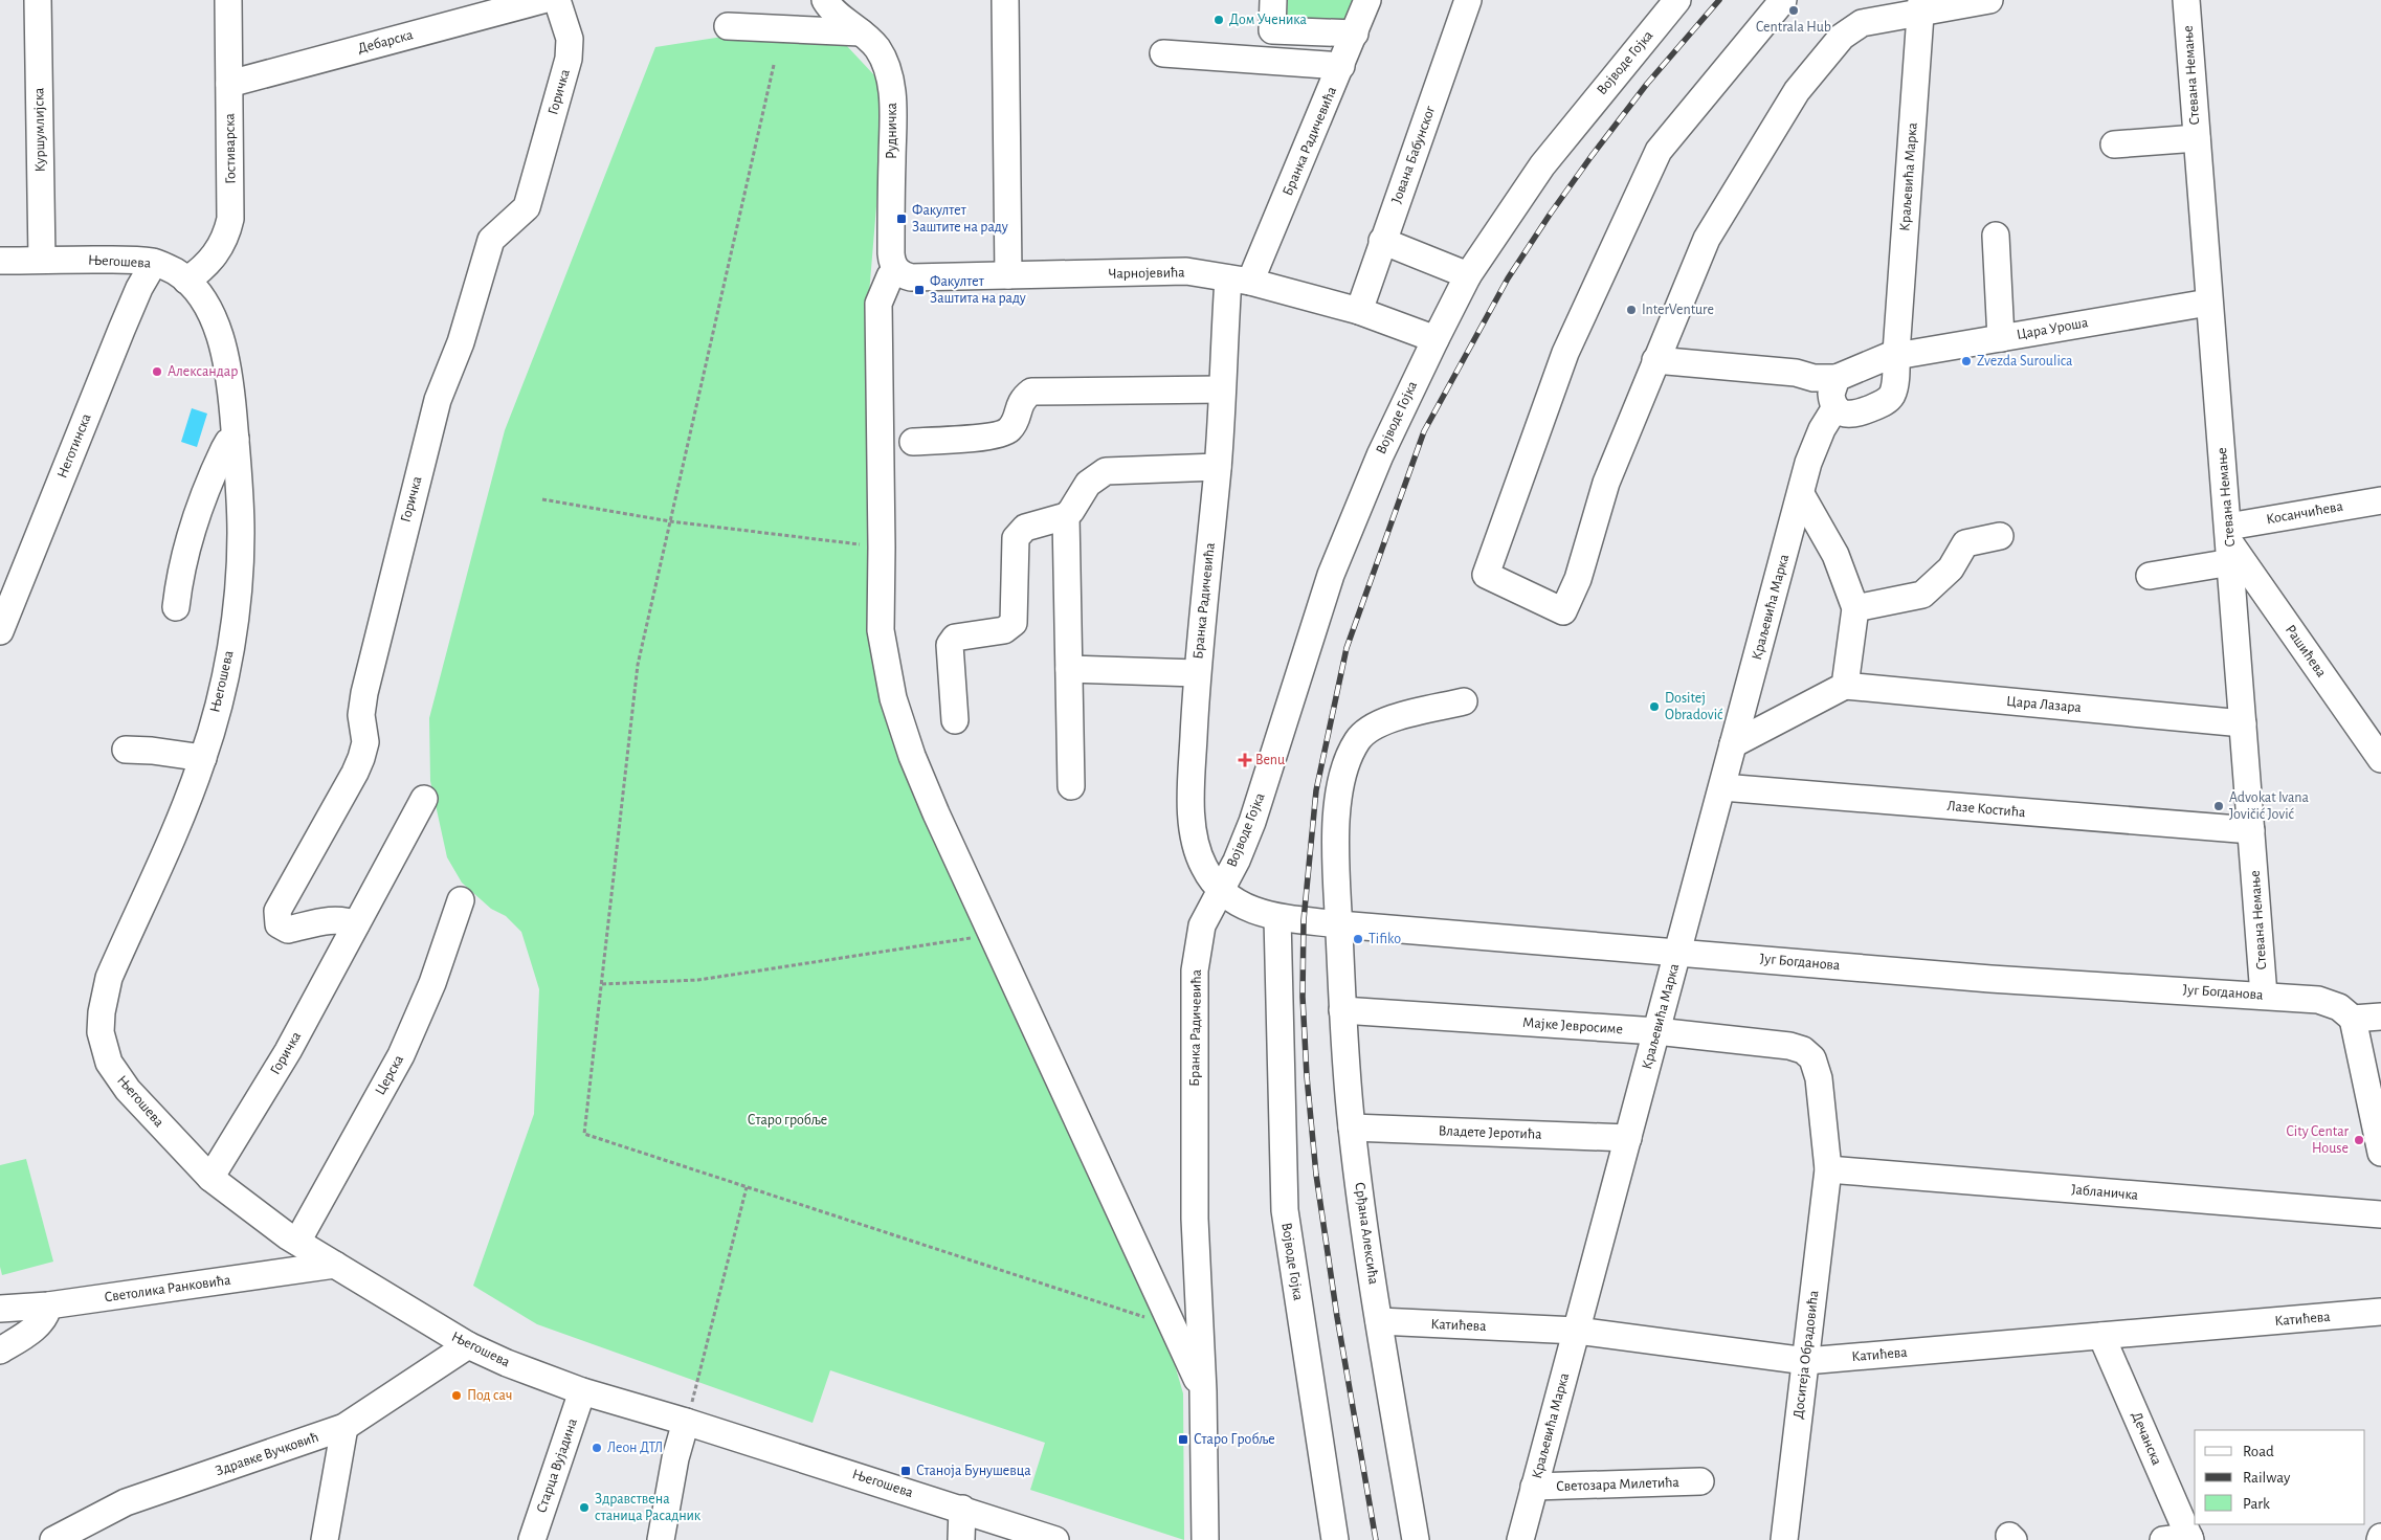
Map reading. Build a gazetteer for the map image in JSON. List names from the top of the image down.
{
  "streets": {
    "street": [
      "Дебарска",
      "Војводе Гојка",
      "Стевана Немање",
      "Горичка",
      "Куршумлијска",
      "Рудничка",
      "Бранка Радичевића",
      "Гостиварска",
      "Јована Бабунског",
      "Краљевића Марка",
      "Његошева",
      "Чарнојевића",
      "Цара Уроша",
      "Неготинска",
      "Косанчићева",
      "Рашићева",
      "Цара Лазара",
      "Лазе Костића",
      "Југ Богданова",
      "Мајке Јевросиме",
      "Церска",
      "Владете Јеротића",
      "Јабланичка",
      "Срђана Алексића",
      "Светолика Ранковића",
      "Катићева",
      "Доситеја Обрадовића",
      "Дечанска",
      "Здравке Вучковић",
      "Старца Вујадина",
      "Светозара Милетића"
    ]
  },
  "crossings": [
    ["Дебарска", "Гостиварска"],
    ["Војводе Гојка", "Бранка Радичевића"],
    ["Војводе Гојка", "Чарнојевића"],
    ["Војводе Гојка", "Југ Богданова"],
    ["Стевана Немање", "Цара Уроша"],
    ["Стевана Немање", "Косанчићева"],
    ["Стевана Немање", "Рашићева"],
    ["Стевана Немање", "Цара Лазара"],
    ["Стевана Немање", "Лазе Костића"],
    ["Стевана Немање", "Југ Богданова"],
    ["Горичка", "Његошева"],
    ["Куршумлијска", "Његошева"],
    ["Рудничка", "Чарнојевића"],
    ["Бранка Радичевића", "Чарнојевића"],
    ["Бранка Радичевића", "Југ Богданова"],
    ["Гостиварска", "Његошева"],
    ["Јована Бабунског", "Чарнојевића"],
    ["Краљевића Марка", "Цара Уроша"],
    ["Краљевића Марка", "Лазе Костића"],
    ["Краљевића Марка", "Југ Богданова"],
    ["Краљевића Марка", "Мајке Јевросиме"],
    ["Краљевића Марка", "Владете Јеротића"],
    ["Краљевића Марка", "Катићева"],
    ["Краљевића Марка", "Светозара Милетића"],
    ["Његошева", "Неготинска"],
    ["Његошева", "Церска"],
    ["Његошева", "Светолика Ранковића"],
    ["Његошева", "Здравке Вучковић"],
    ["Његошева", "Старца Вујадина"],
    ["Косанчићева", "Рашићева"],
    ["Југ Богданова", "Срђана Алексића"],
    ["Мајке Јевросиме", "Јабланичка"],
    ["Мајке Јевросиме", "Срђана Алексића"],
    ["Мајке Јевросиме", "Доситеја Обрадовића"],
    ["Владете Јеротића", "Срђана Алексића"],
    ["Јабланичка", "Доситеја Обрадовића"],
    ["Срђана Алексића", "Катићева"],
    ["Катићева", "Доситеја Обрадовића"],
    ["Катићева", "Дечанска"]
  ],
  "parks": ["Старо гробље"],
  "places": {
    "other": [
      "Centrala Hub",
      "Дом Ученика",
      "InterVenture",
      "Zvezda Suroulica",
      "Александар",
      "Dositej Obradović",
      "Advokat Ivana Jovičić Jović",
      "Tifiko",
      "City Centar House",
      "Под сач",
      "Леон ДТЛ",
      "Здравствена станица Расадник"
    ],
    "transit": [
      "Факултет Заштите на раду",
      "Факултет Заштита на раду",
      "Старо Гробље",
      "Станоја Бунушевца"
    ],
    "health": ["Benu"]
  },
  "legend": ["Road", "Railway", "Park"]
}
